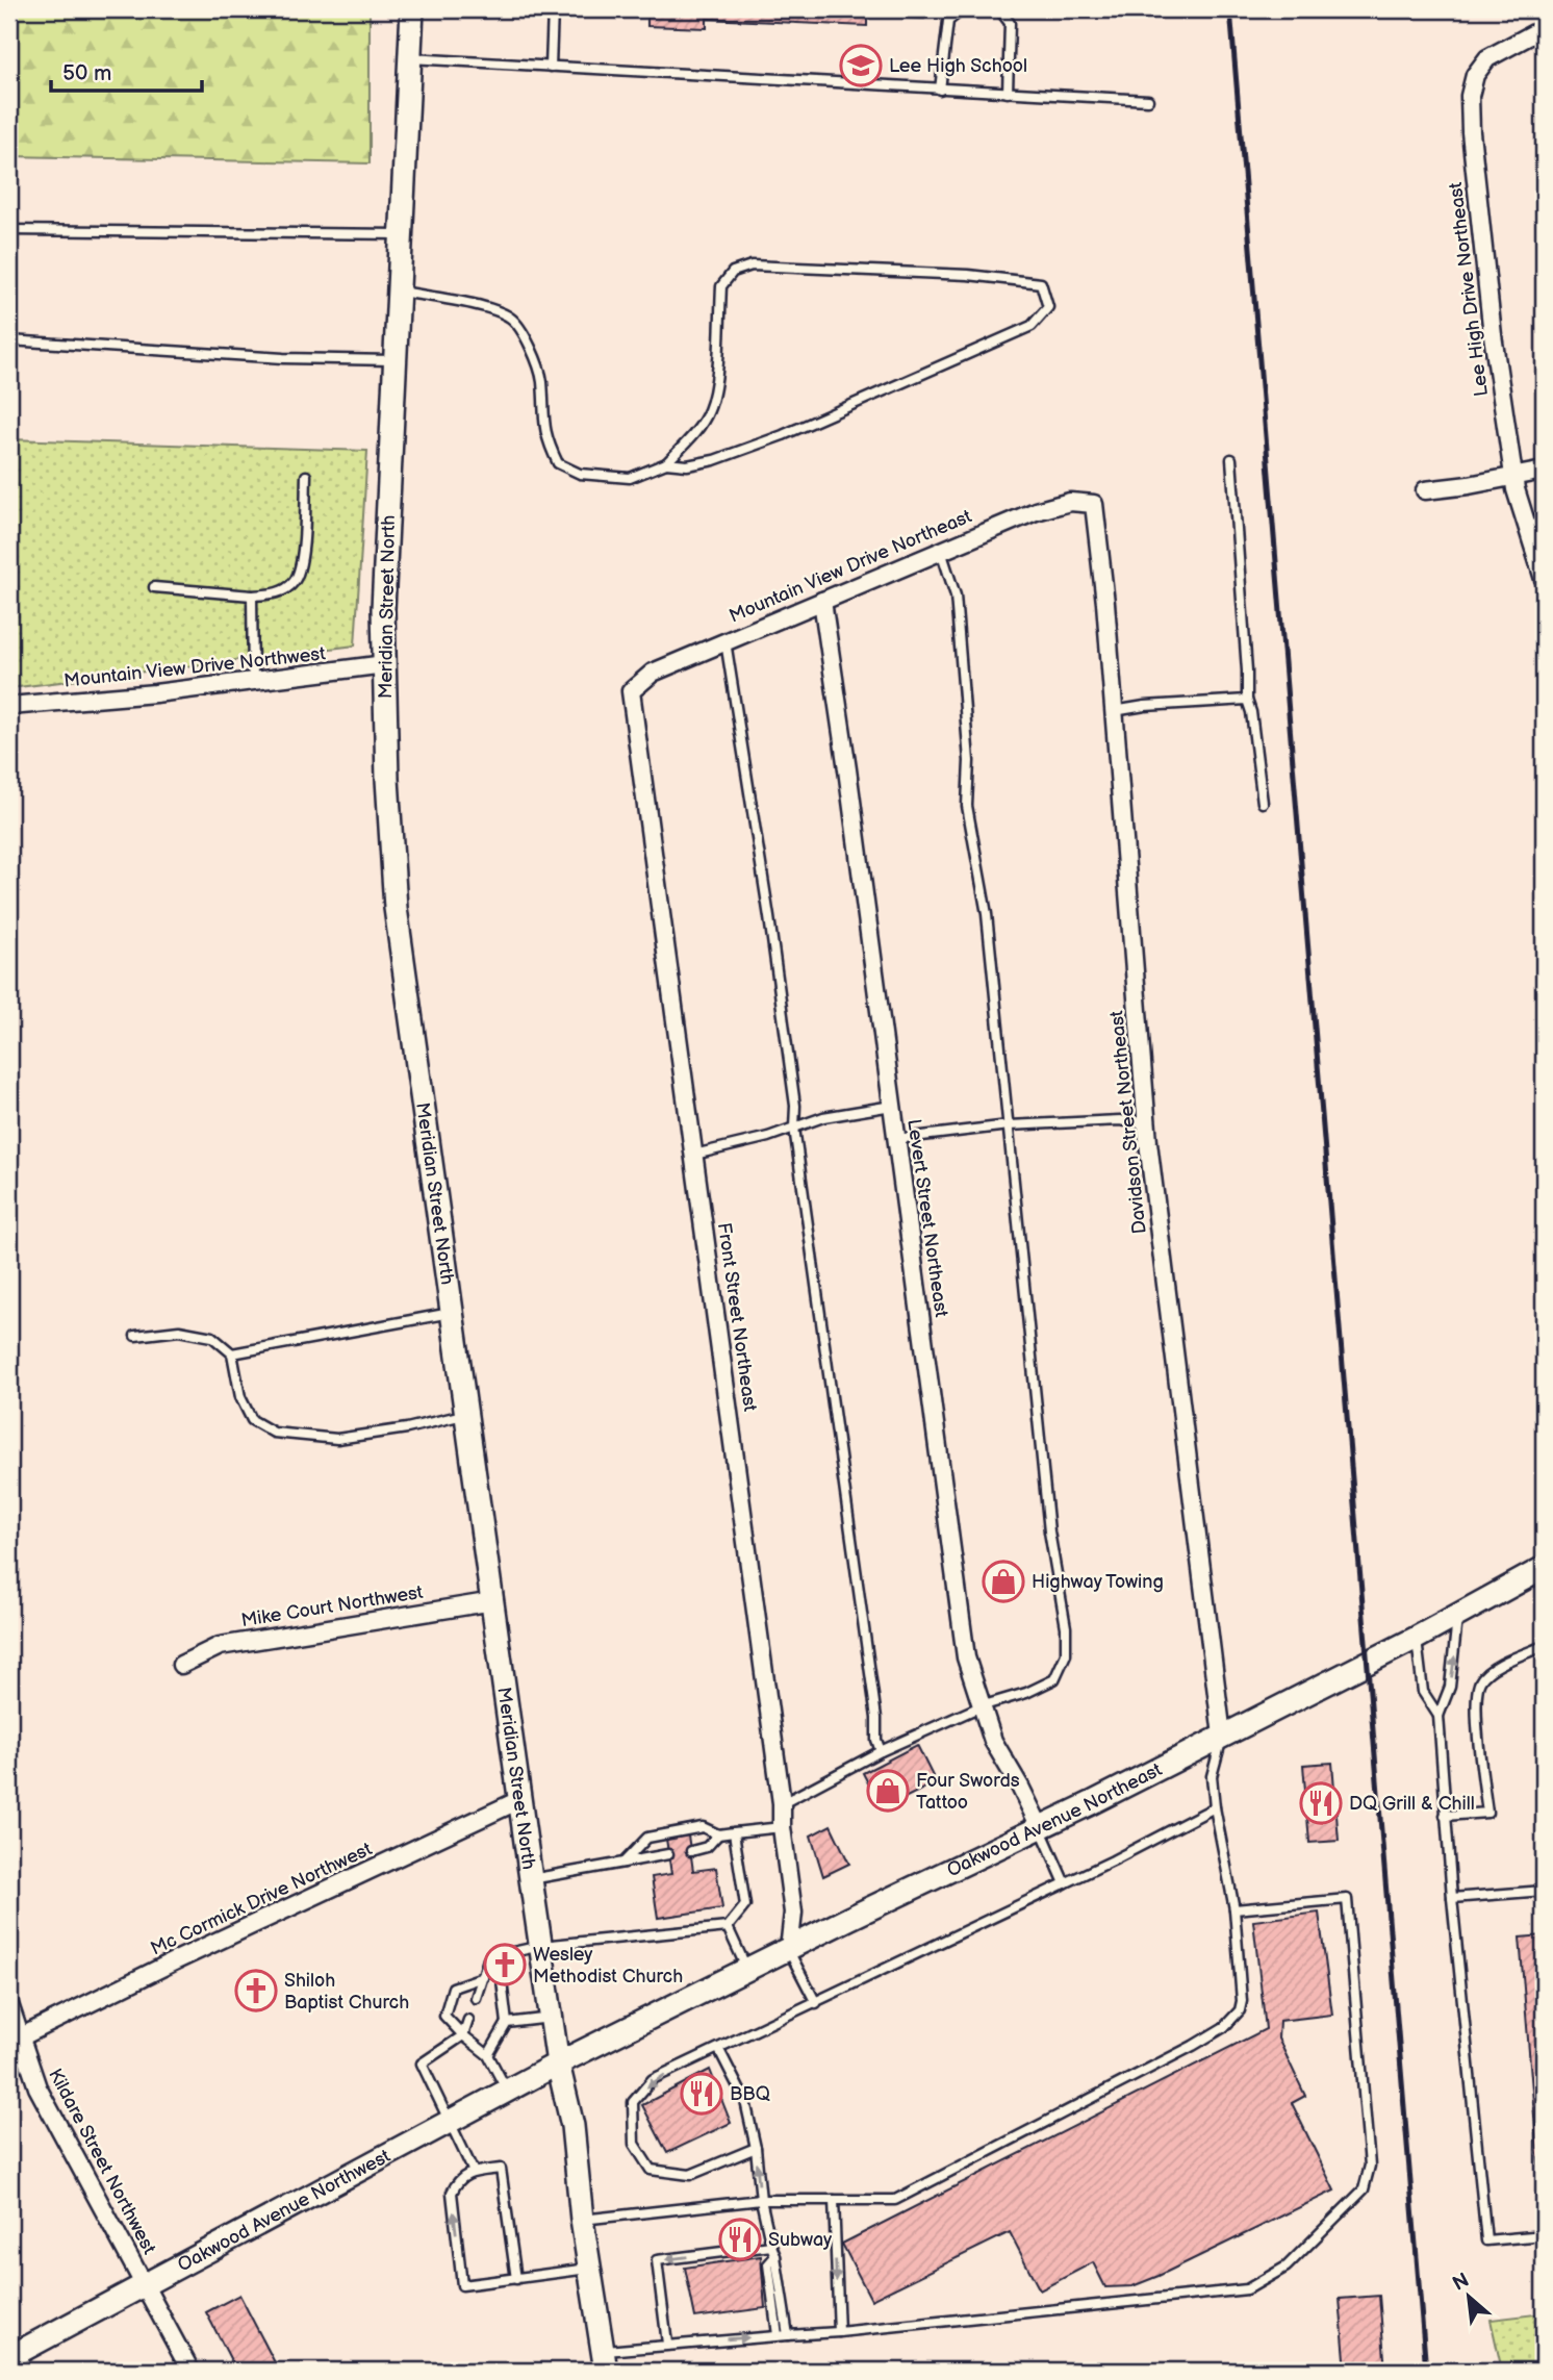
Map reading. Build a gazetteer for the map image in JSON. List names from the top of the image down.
{
  "streets": {
    "street": [
      "Lee High Drive Northeast",
      "Mountain View Drive Northeast",
      "Meridian Street North",
      "Mountain View Drive Northwest",
      "Davidson Street Northeast",
      "Levert Street Northeast",
      "Front Street Northeast",
      "Mike Court Northwest",
      "Oakwood Avenue Northeast",
      "Mc Cormick Drive Northwest",
      "Kildare Street Northwest",
      "Oakwood Avenue Northwest"
    ]
  },
  "crossings": [
    ["Mountain View Drive Northeast", "Davidson Street Northeast"],
    ["Mountain View Drive Northeast", "Levert Street Northeast"],
    ["Mountain View Drive Northeast", "Front Street Northeast"],
    ["Meridian Street North", "Mountain View Drive Northwest"],
    ["Meridian Street North", "Mike Court Northwest"],
    ["Meridian Street North", "Oakwood Avenue Northeast"],
    ["Meridian Street North", "Mc Cormick Drive Northwest"],
    ["Meridian Street North", "Oakwood Avenue Northwest"],
    ["Davidson Street Northeast", "Oakwood Avenue Northeast"],
    ["Levert Street Northeast", "Oakwood Avenue Northeast"],
    ["Front Street Northeast", "Oakwood Avenue Northeast"],
    ["Oakwood Avenue Northeast", "Oakwood Avenue Northwest"],
    ["Mc Cormick Drive Northwest", "Kildare Street Northwest"],
    ["Kildare Street Northwest", "Oakwood Avenue Northwest"]
  ],
  "places": {
    "school or university": ["Lee High School"],
    "shop": ["Highway Towing", "Four Swords Tattoo"],
    "restaurant": ["DQ Grill & Chill", "BBQ", "Subway"],
    "church": ["Wesley Methodist Church", "Shiloh Baptist Church"]
  },
  "scale_bar": "50 m",
  "north": "top left"
}
